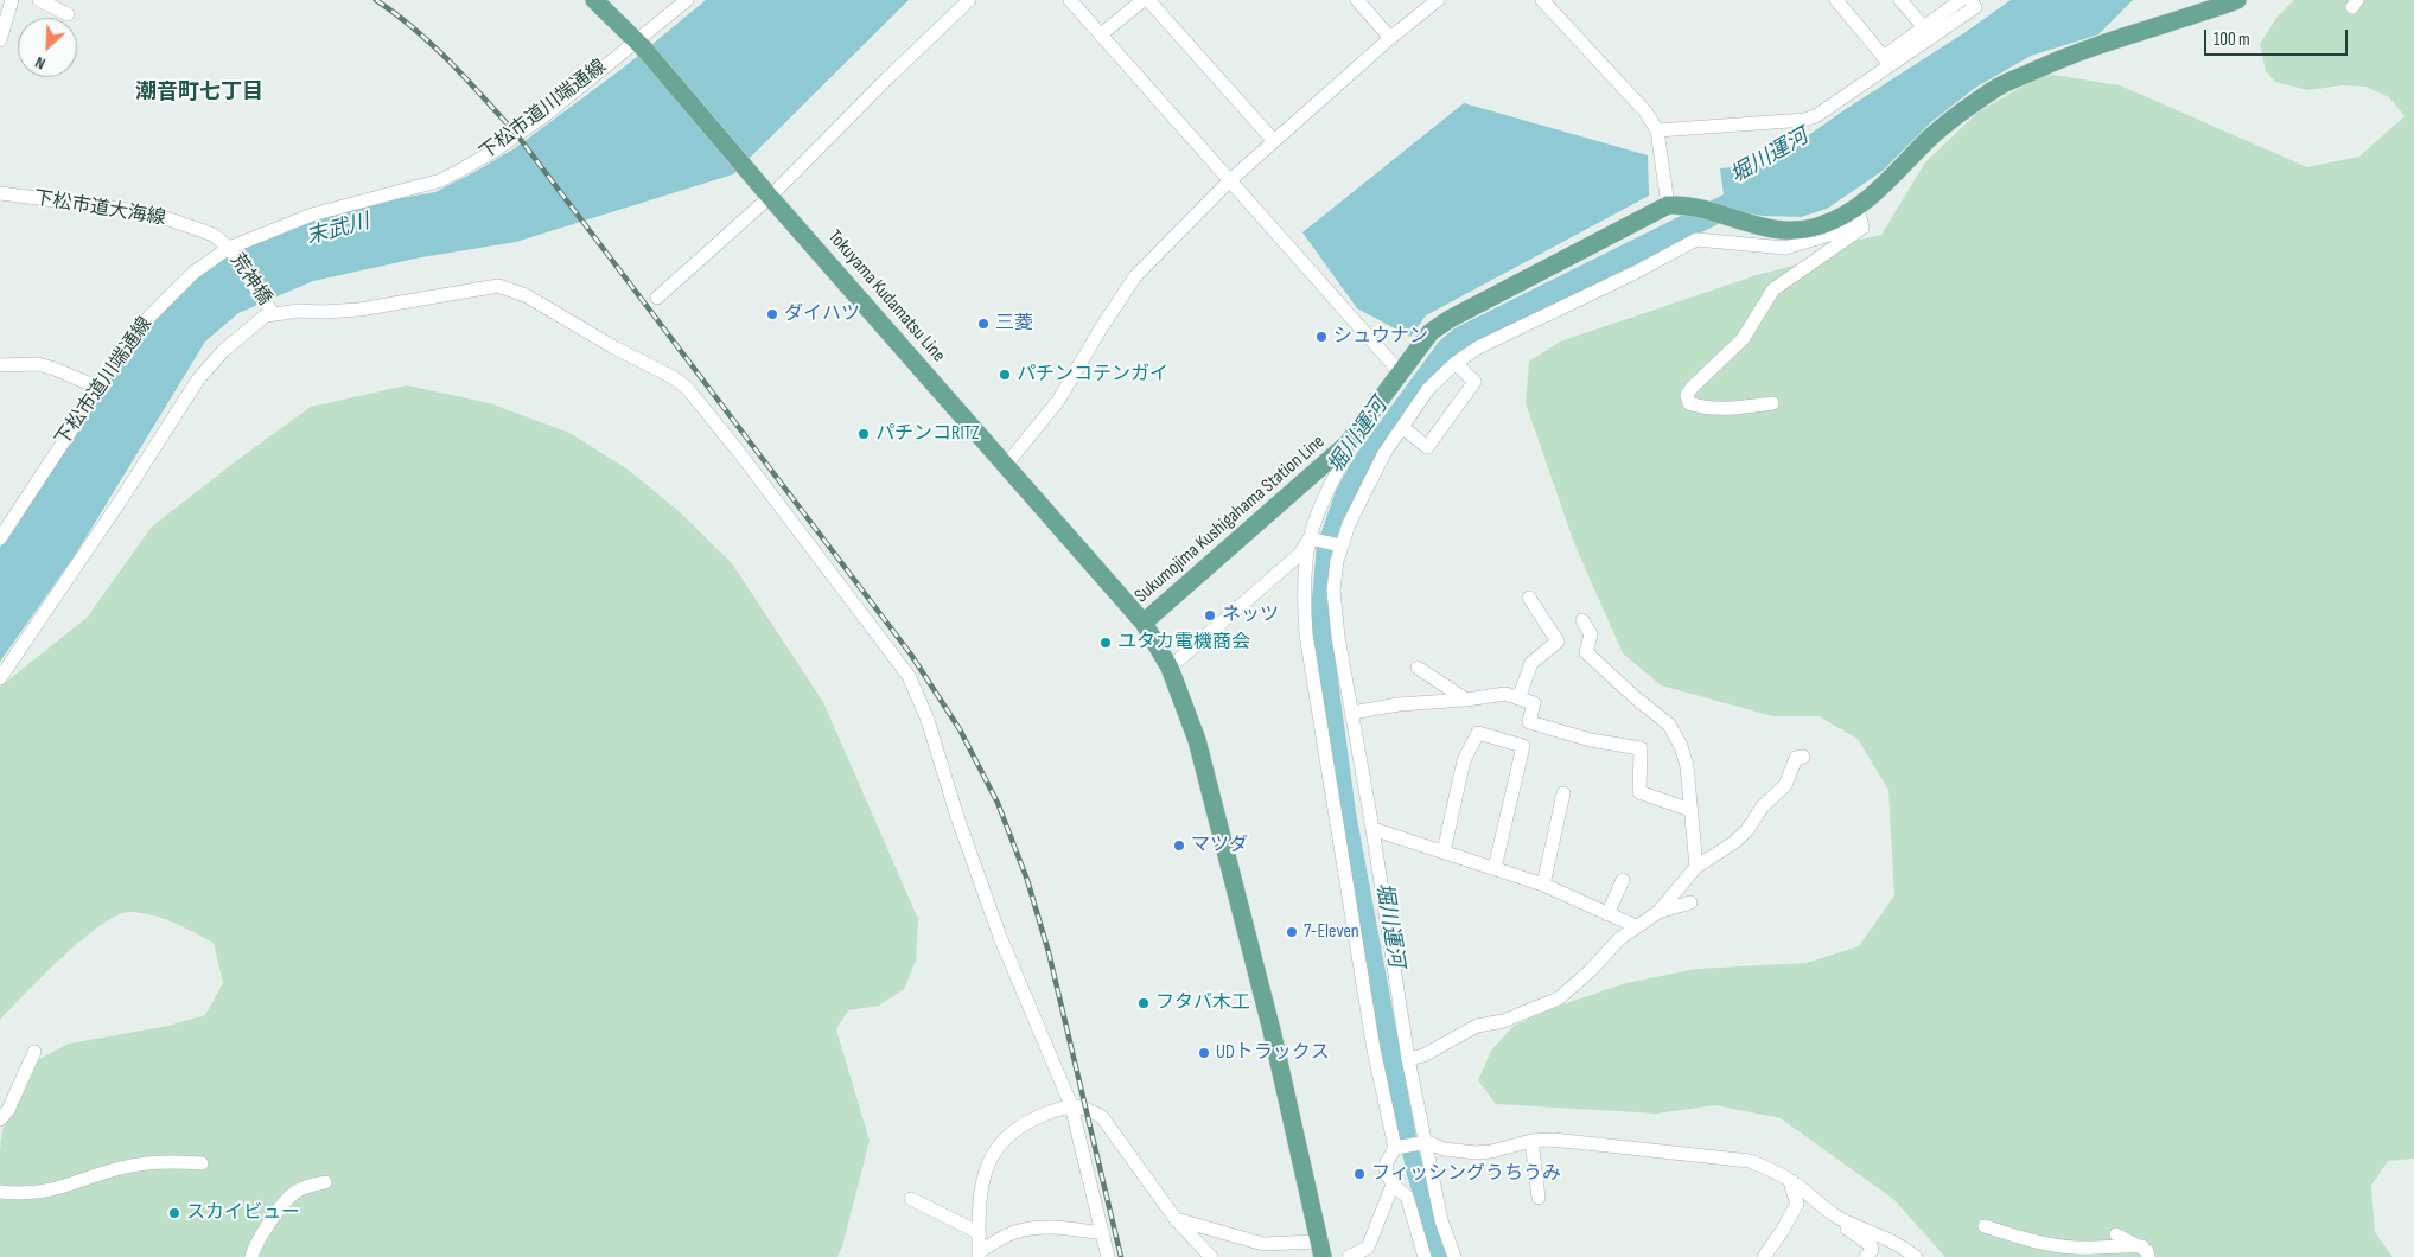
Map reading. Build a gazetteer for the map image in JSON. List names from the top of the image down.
{
  "streets": {
    "main road": ["Tokuyama Kudamatsu Line", "Sukumojima Kushigahama Station Line"],
    "street": ["下松市道川端通線", "下松市道大海線", "荒神橋"]
  },
  "crossings": [
    ["下松市道川端通線", "下松市道大海線"],
    ["下松市道川端通線", "荒神橋"],
    ["下松市道川端通線", "Tokuyama Kudamatsu Line"],
    ["下松市道大海線", "荒神橋"],
    ["Tokuyama Kudamatsu Line", "Sukumojima Kushigahama Station Line"]
  ],
  "districts": ["潮音町七丁目"],
  "water": ["堀川運河", "末武川"],
  "places": [
    "ダイハツ",
    "三菱",
    "シュウナン",
    "パチンコテンガイ",
    "パチンコRITZ",
    "ネッツ",
    "ユタカ電機商会",
    "マツダ",
    "7-Eleven",
    "フタバ木工",
    "UDトラックス",
    "フィッシングうちうみ",
    "スカイビュー"
  ],
  "scale_bar": "100 m",
  "north": "bottom left"
}
